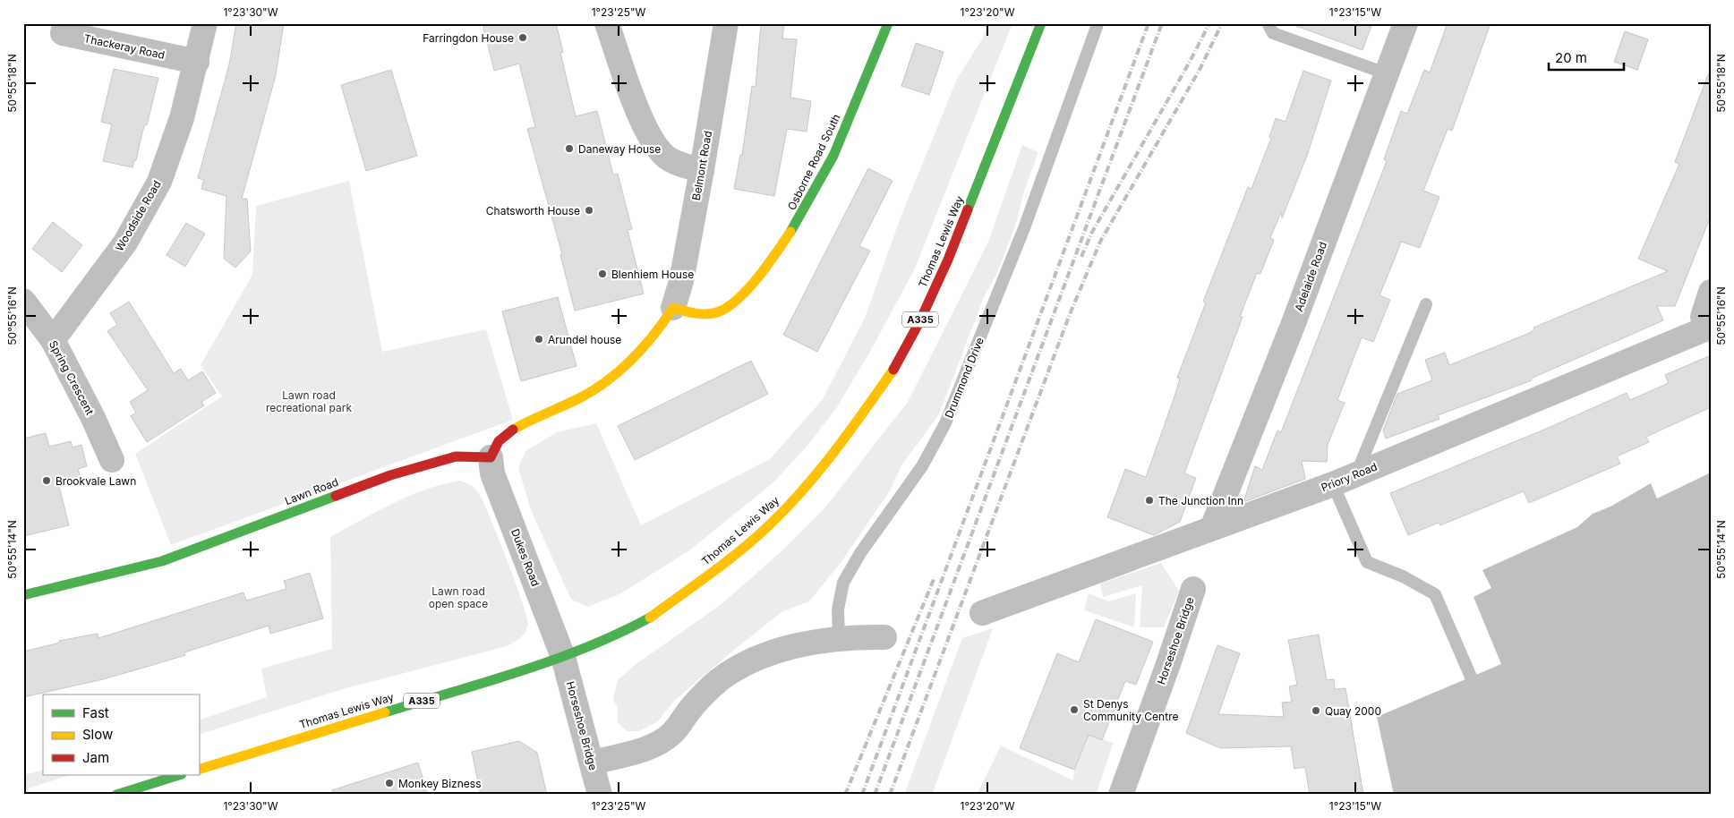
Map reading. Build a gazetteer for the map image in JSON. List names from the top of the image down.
{
  "streets": {
    "main road": [
      "Osborne Road South",
      "Thomas Lewis Way",
      "A335",
      "Lawn Road"
    ],
    "street": [
      "Thackeray Road",
      "Belmont Road",
      "Woodside Road",
      "Adelaide Road",
      "Spring Crescent",
      "Priory Road",
      "Dukes Road",
      "Horseshoe Bridge"
    ],
    "lane": ["Drummond Drive"]
  },
  "crossings": [
    ["Thackeray Road", "Woodside Road"],
    ["Osborne Road South", "Belmont Road"],
    ["Woodside Road", "Spring Crescent"],
    ["Thomas Lewis Way", "Dukes Road"],
    ["Thomas Lewis Way", "Horseshoe Bridge"],
    ["Adelaide Road", "Priory Road"],
    ["Lawn Road", "Dukes Road"],
    ["Dukes Road", "Horseshoe Bridge"]
  ],
  "parks": ["Lawn road recreational park", "Lawn road open space"],
  "places": [
    "Farringdon House",
    "Daneway House",
    "Chatsworth House",
    "Blenhiem House",
    "Arundel house",
    "Brookvale Lawn",
    "The Junction Inn",
    "St Denys Community Centre",
    "Quay 2000",
    "Monkey Bizness"
  ],
  "legend": ["Fast", "Slow", "Jam"],
  "scale_bar": "20 m",
  "coordinates": [
    "1°23'30\"W",
    "1°23'25\"W",
    "1°23'20\"W",
    "1°23'15\"W",
    "50°55'18\"N",
    "50°55'16\"N",
    "50°55'14\"N"
  ]
}
